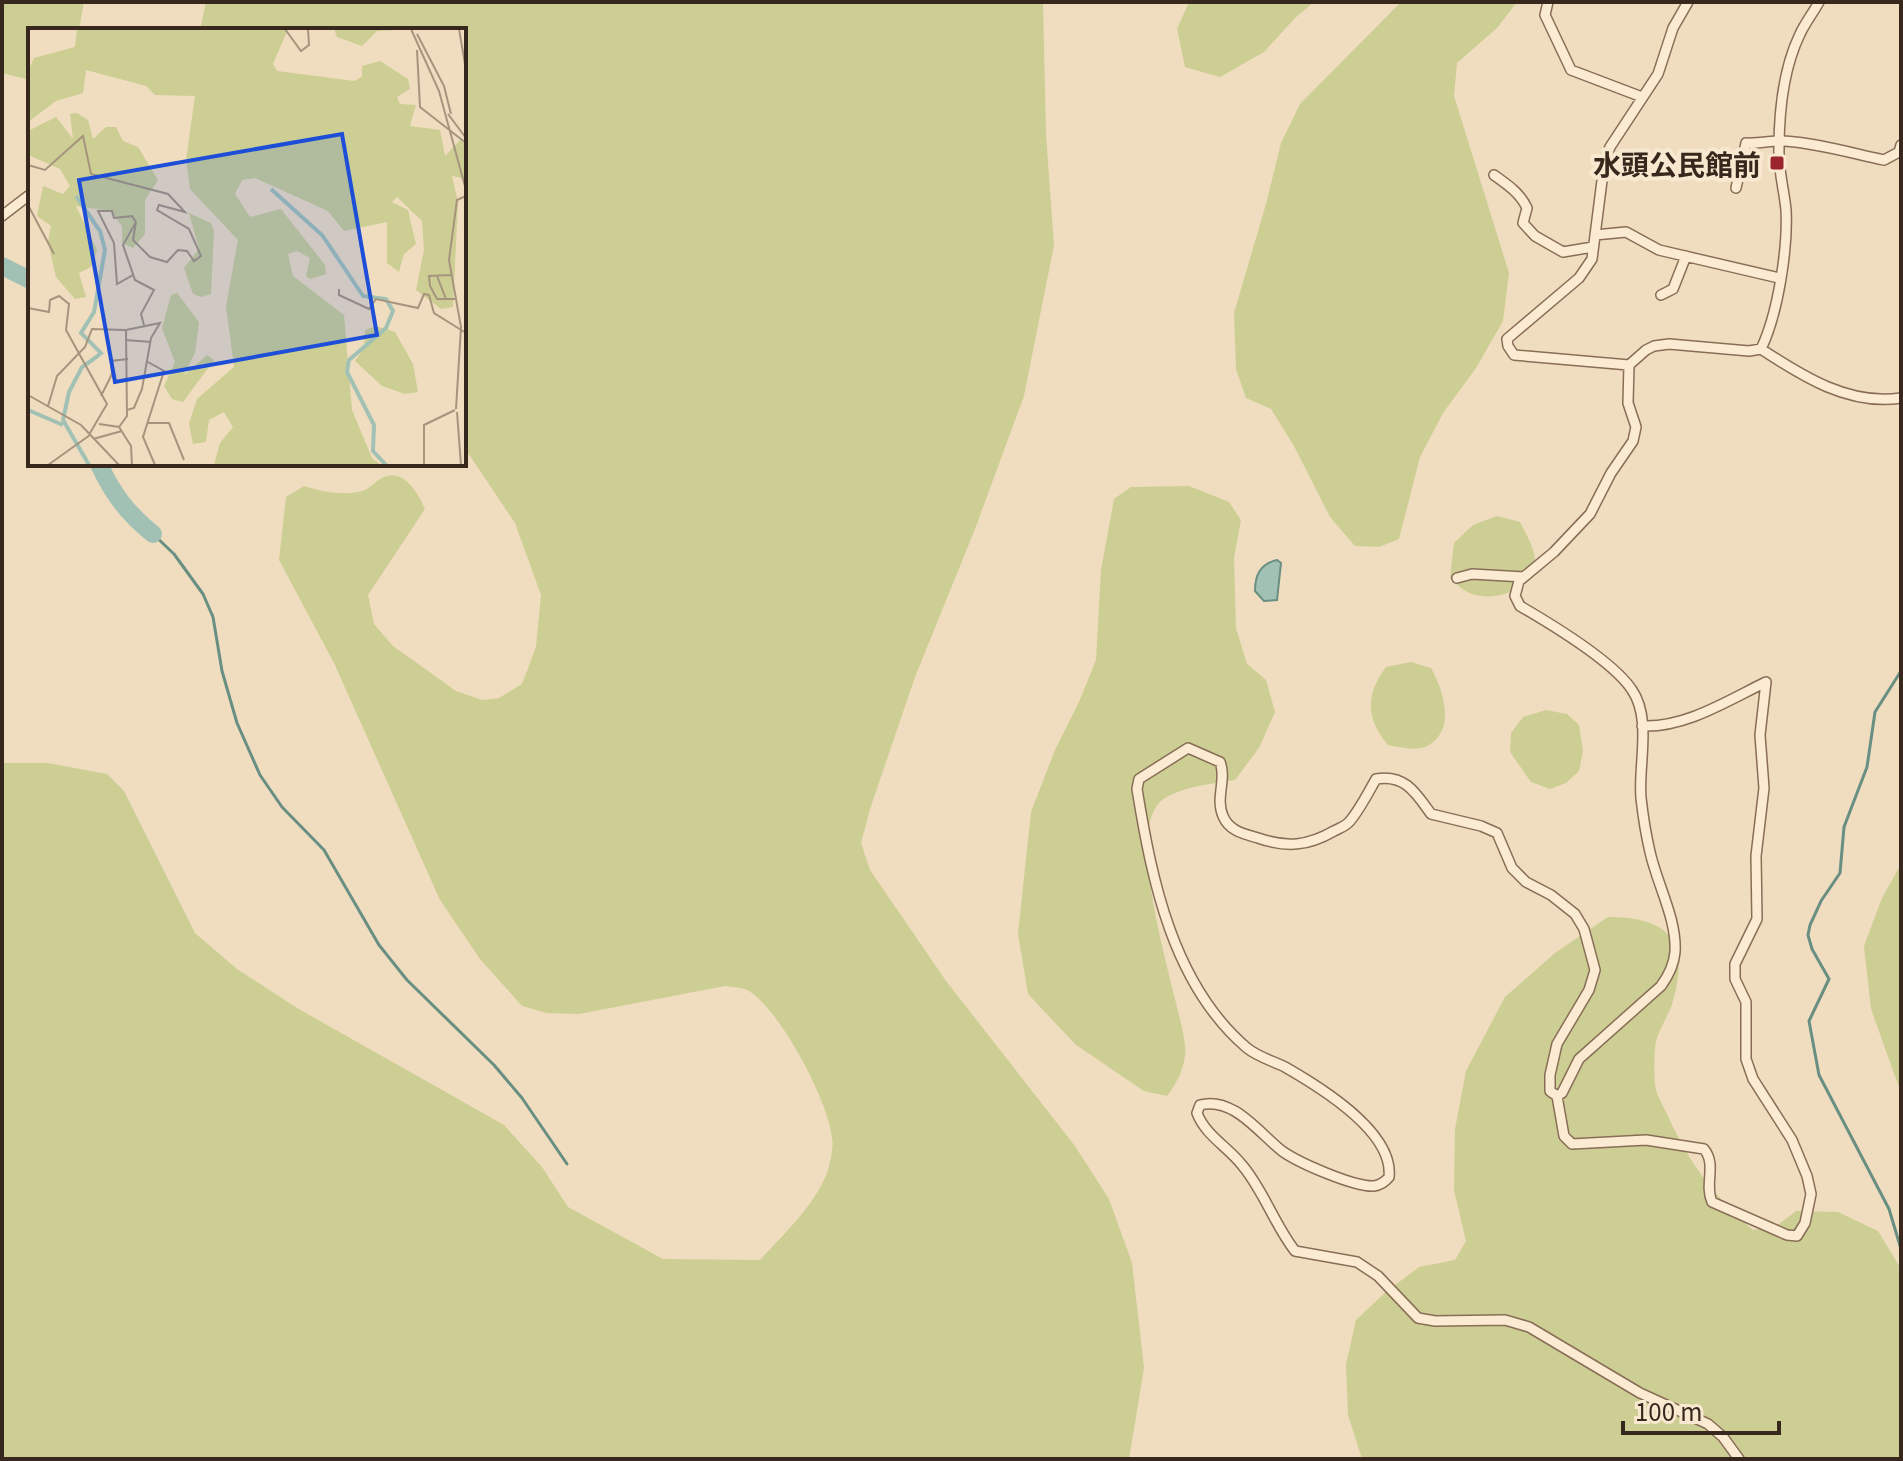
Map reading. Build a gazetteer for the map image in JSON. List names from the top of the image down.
{
  "places": {
    "transit": ["水頭公民館前"]
  },
  "scale_bar": "100 m"
}
